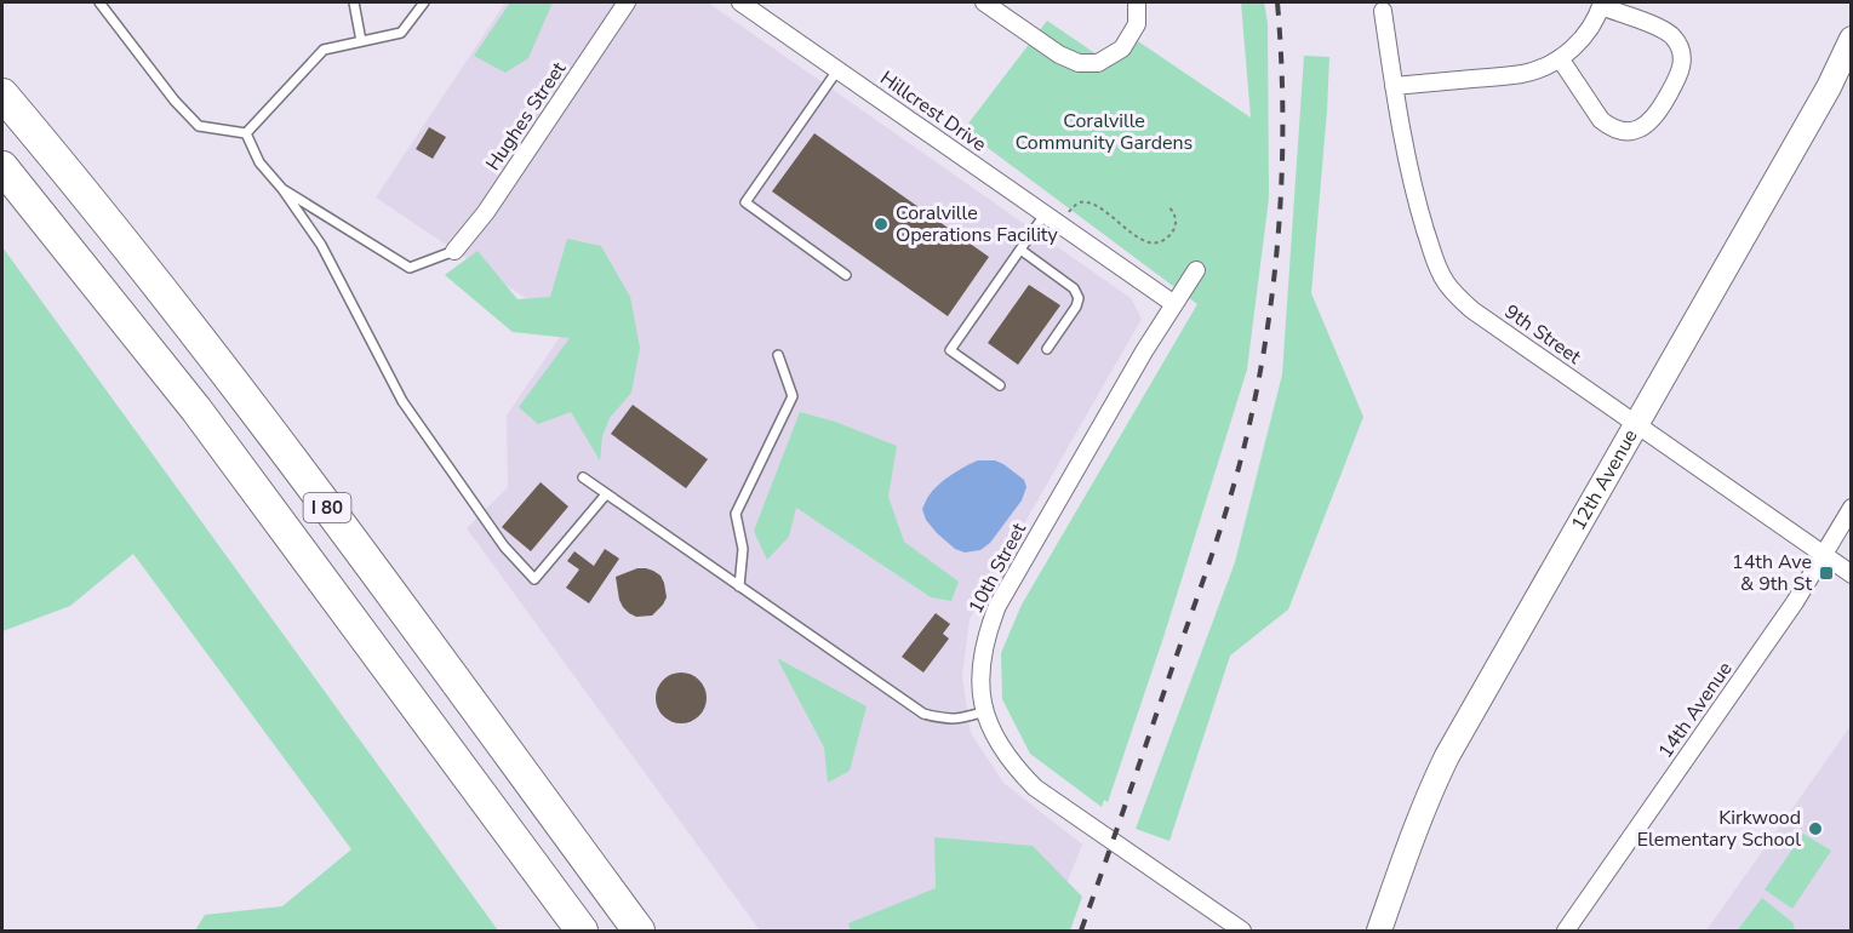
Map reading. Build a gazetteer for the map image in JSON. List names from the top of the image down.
{
  "streets": {
    "highway": ["I 80"],
    "main road": ["12th Avenue"],
    "street": [
      "Hillcrest Drive",
      "Hughes Street",
      "9th Street",
      "10th Street",
      "14th Avenue"
    ]
  },
  "crossings": [
    ["Hillcrest Drive", "10th Street"],
    ["9th Street", "12th Avenue"],
    ["9th Street", "14th Avenue"]
  ],
  "parks": ["Coralville Community Gardens"],
  "places": {
    "other": ["Coralville Operations Facility", "Kirkwood Elementary School"],
    "transit": ["14th Ave & 9th St"]
  }
}
